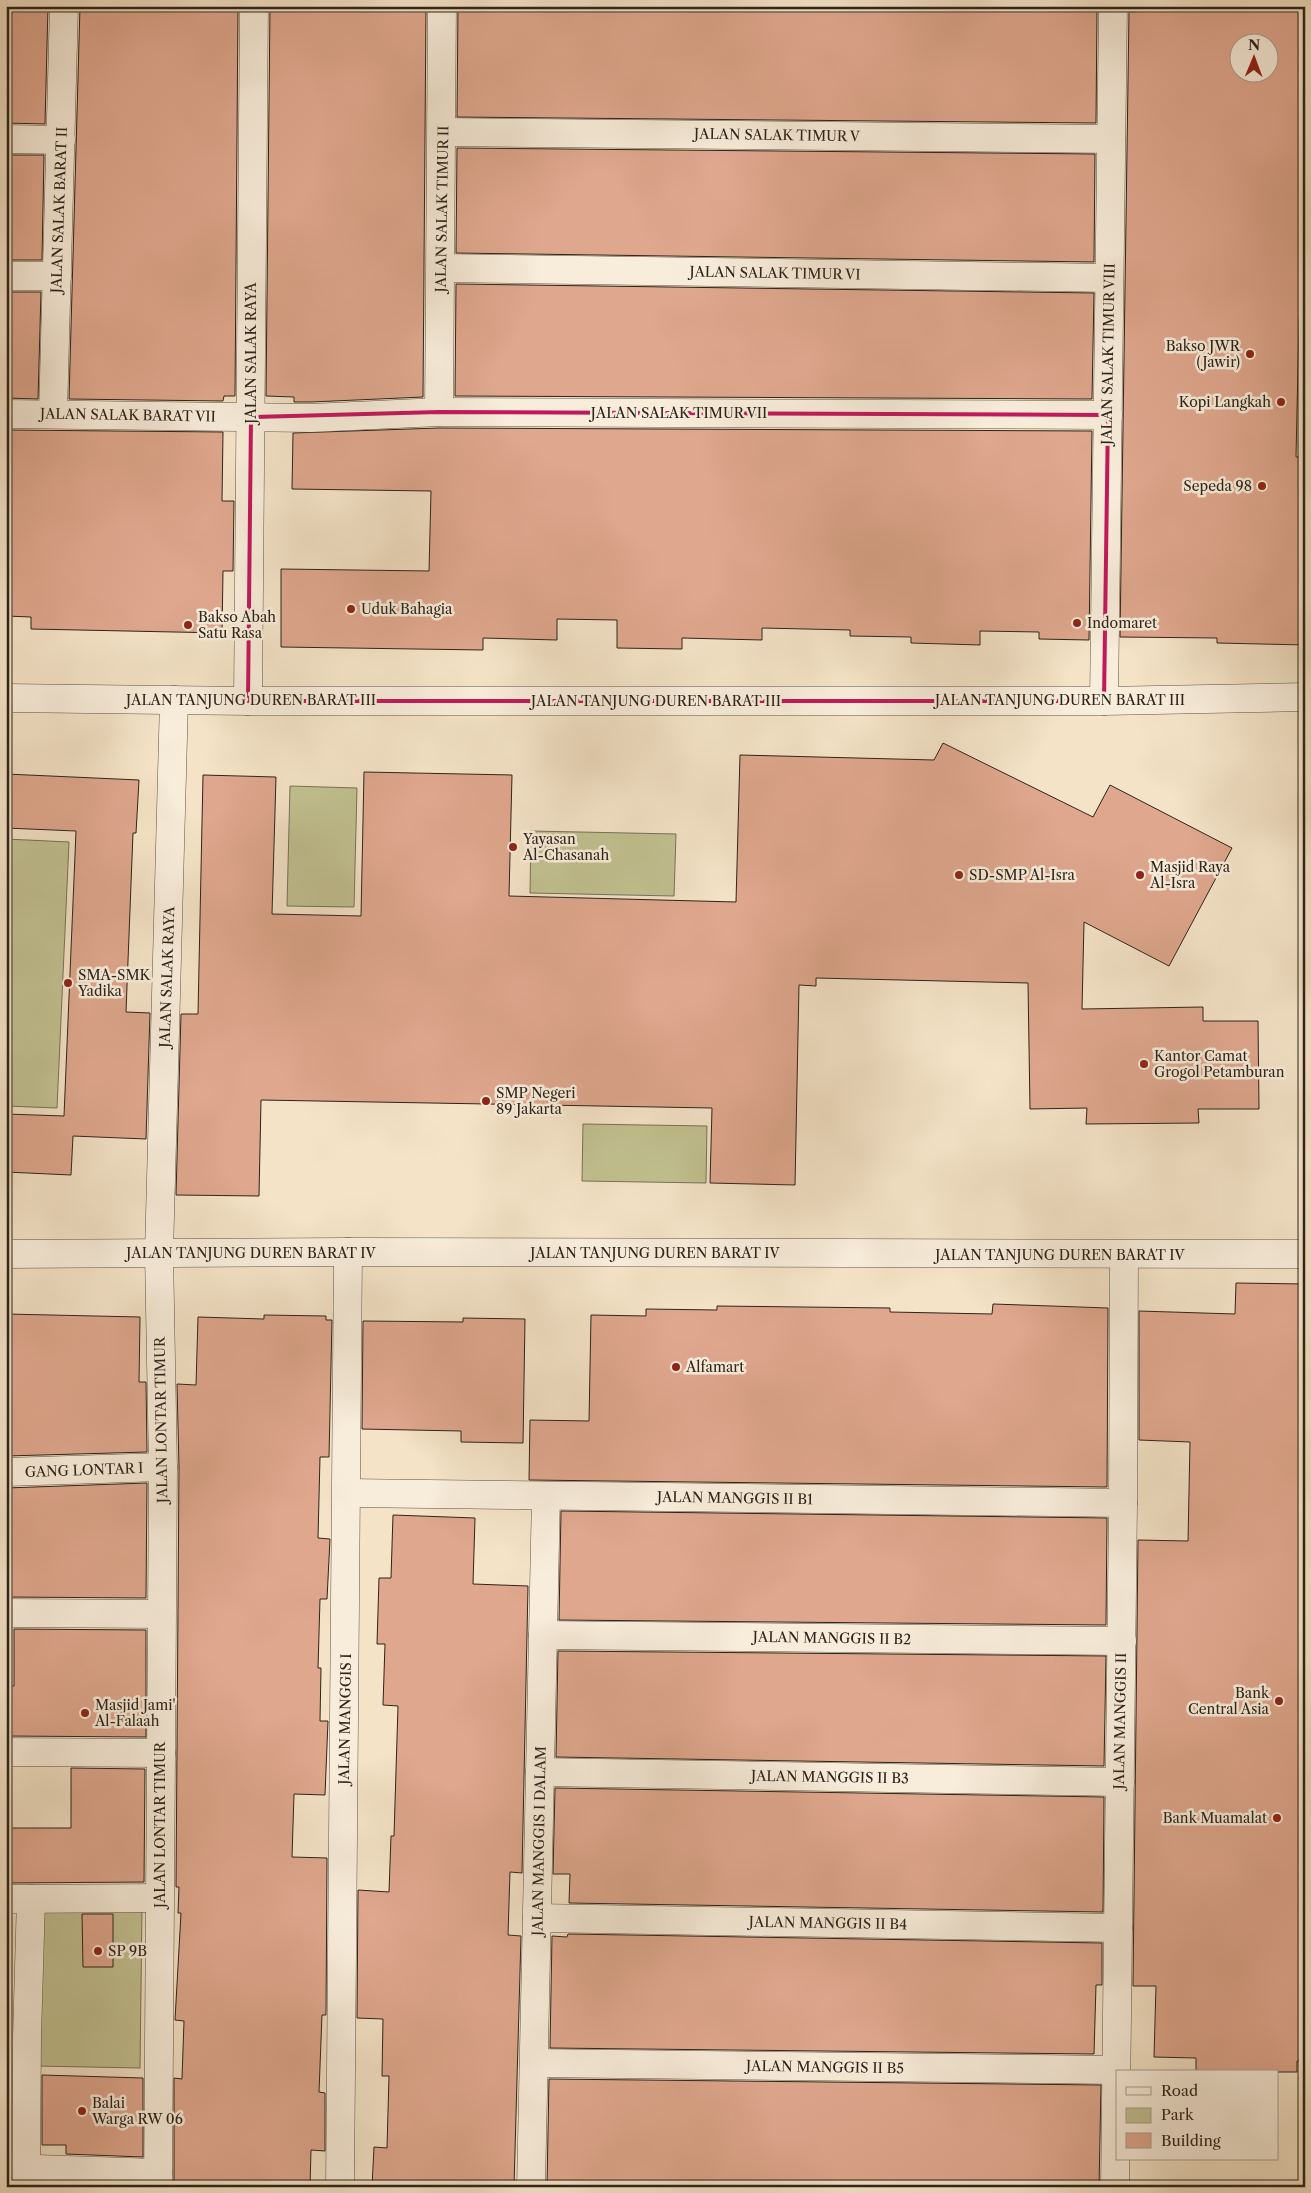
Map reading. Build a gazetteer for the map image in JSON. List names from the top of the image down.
{
  "streets": {
    "street": [
      "JALAN SALAK TIMUR V",
      "JALAN SALAK TIMUR II",
      "JALAN SALAK BARAT II",
      "JALAN SALAK TIMUR VI",
      "JALAN SALAK RAYA",
      "JALAN SALAK TIMUR VIII",
      "JALAN SALAK TIMUR VII",
      "JALAN SALAK BARAT VII",
      "JALAN TANJUNG DUREN BARAT III",
      "JALAN TANJUNG DUREN BARAT IV",
      "JALAN LONTAR TIMUR",
      "GANG LONTAR I",
      "JALAN MANGGIS II B1",
      "JALAN MANGGIS II B2",
      "JALAN MANGGIS I",
      "JALAN MANGGIS II",
      "JALAN MANGGIS II B3",
      "JALAN MANGGIS I DALAM",
      "JALAN MANGGIS II B4",
      "JALAN MANGGIS II B5"
    ]
  },
  "crossings": [
    ["JALAN SALAK TIMUR V", "JALAN SALAK TIMUR II"],
    ["JALAN SALAK TIMUR V", "JALAN SALAK TIMUR VIII"],
    ["JALAN SALAK TIMUR II", "JALAN SALAK TIMUR VI"],
    ["JALAN SALAK TIMUR II", "JALAN SALAK TIMUR VII"],
    ["JALAN SALAK BARAT II", "JALAN SALAK BARAT VII"],
    ["JALAN SALAK TIMUR VI", "JALAN SALAK TIMUR VIII"],
    ["JALAN SALAK RAYA", "JALAN SALAK TIMUR VII"],
    ["JALAN SALAK RAYA", "JALAN SALAK BARAT VII"],
    ["JALAN SALAK RAYA", "JALAN TANJUNG DUREN BARAT III"],
    ["JALAN SALAK RAYA", "JALAN TANJUNG DUREN BARAT IV"],
    ["JALAN SALAK RAYA", "JALAN LONTAR TIMUR"],
    ["JALAN SALAK TIMUR VIII", "JALAN SALAK TIMUR VII"],
    ["JALAN SALAK TIMUR VIII", "JALAN TANJUNG DUREN BARAT III"],
    ["JALAN SALAK TIMUR VII", "JALAN SALAK BARAT VII"],
    ["JALAN TANJUNG DUREN BARAT IV", "JALAN LONTAR TIMUR"],
    ["JALAN TANJUNG DUREN BARAT IV", "JALAN MANGGIS I"],
    ["JALAN TANJUNG DUREN BARAT IV", "JALAN MANGGIS II"],
    ["JALAN LONTAR TIMUR", "GANG LONTAR I"],
    ["JALAN MANGGIS II B1", "JALAN MANGGIS I"],
    ["JALAN MANGGIS II B1", "JALAN MANGGIS II"],
    ["JALAN MANGGIS II B1", "JALAN MANGGIS I DALAM"],
    ["JALAN MANGGIS II B2", "JALAN MANGGIS II"],
    ["JALAN MANGGIS II B2", "JALAN MANGGIS I DALAM"],
    ["JALAN MANGGIS II", "JALAN MANGGIS II B3"],
    ["JALAN MANGGIS II", "JALAN MANGGIS II B4"],
    ["JALAN MANGGIS II", "JALAN MANGGIS II B5"],
    ["JALAN MANGGIS II B3", "JALAN MANGGIS I DALAM"],
    ["JALAN MANGGIS I DALAM", "JALAN MANGGIS II B4"],
    ["JALAN MANGGIS I DALAM", "JALAN MANGGIS II B5"]
  ],
  "places": [
    "Bakso JWR (Jawir)",
    "Kopi Langkah",
    "Sepeda 98",
    "Uduk Bahagia",
    "Indomaret",
    "Bakso Abah Satu Rasa",
    "Yayasan Al-Chasanah",
    "SD-SMP Al-Isra",
    "Masjid Raya Al-Isra",
    "SMA-SMK Yadika",
    "Kantor Camat Grogol Petamburan",
    "SMP Negeri 89 Jakarta",
    "Alfamart",
    "Bank Central Asia",
    "Masjid Jami' Al-Falaah",
    "Bank Muamalat",
    "SP 9B",
    "Balai Warga RW 06"
  ],
  "legend": ["Road", "Park", "Building"],
  "north": "top"
}
